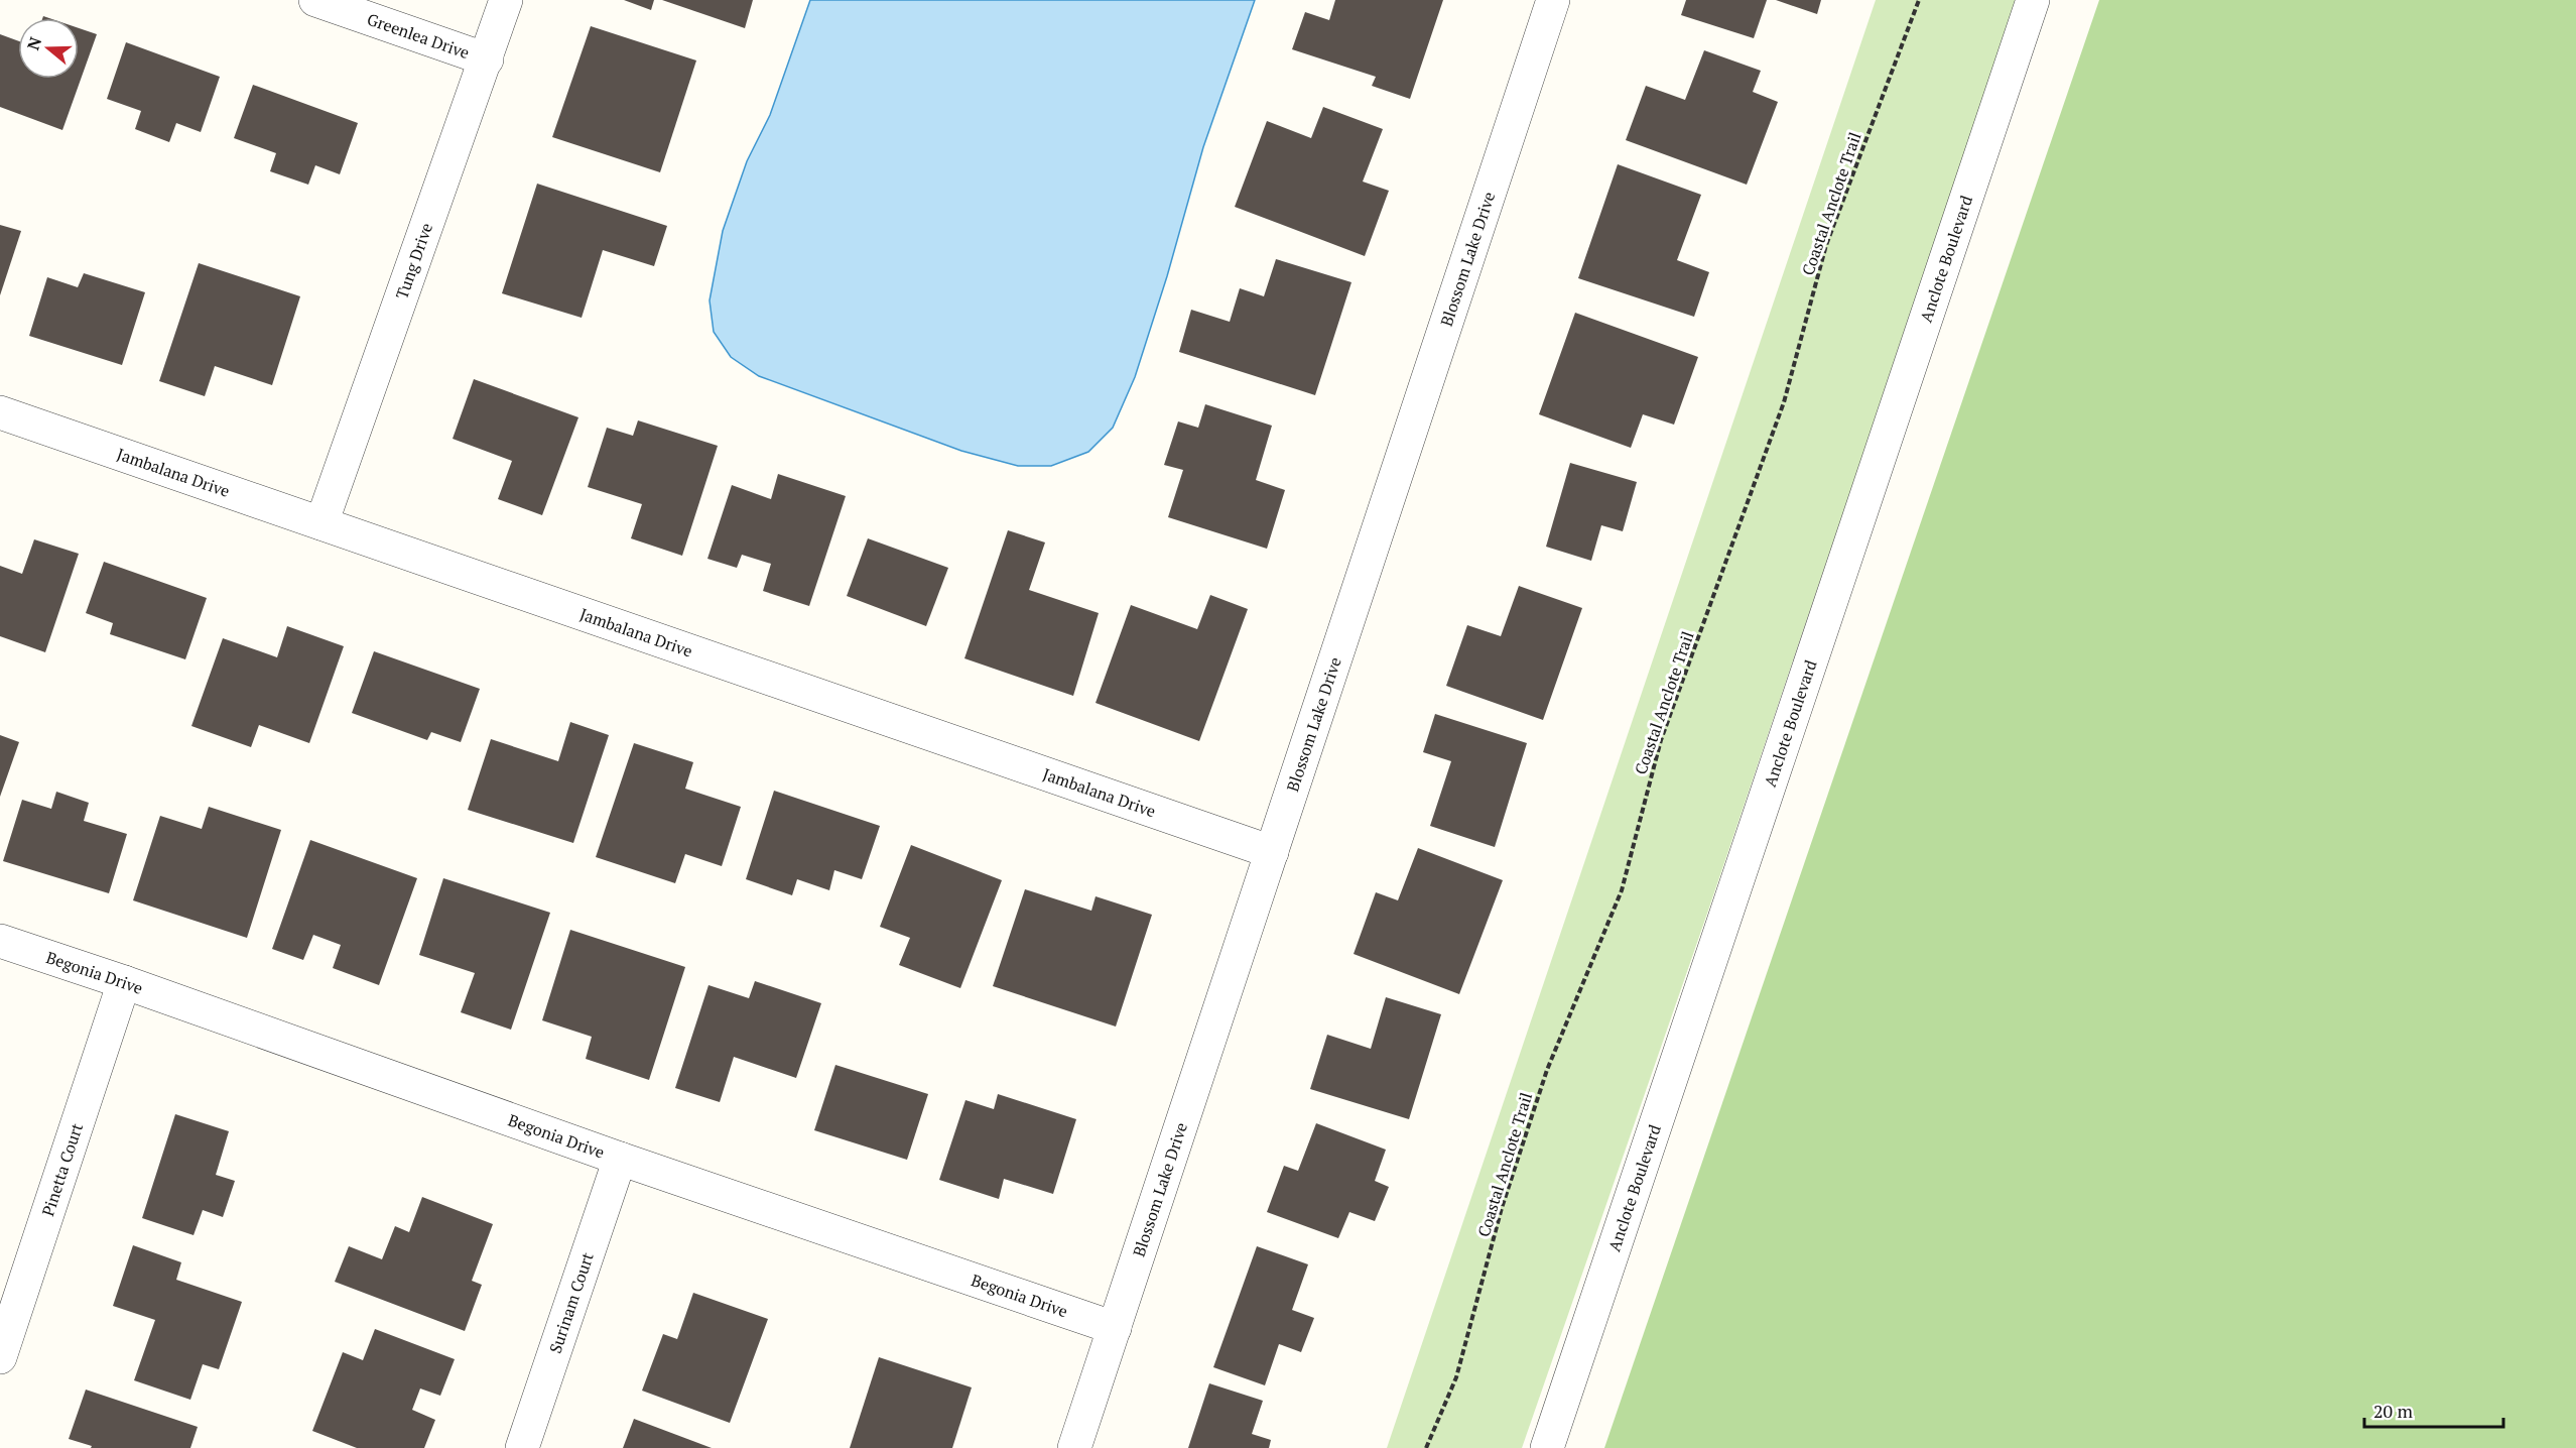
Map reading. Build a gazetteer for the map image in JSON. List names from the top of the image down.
{
  "streets": {
    "street": [
      "Greenlea Drive",
      "Blossom Lake Drive",
      "Anclote Boulevard",
      "Tung Drive",
      "Jambalana Drive",
      "Begonia Drive",
      "Pinetta Court",
      "Surinam Court"
    ],
    "path": ["Coastal Anclote Trail"]
  },
  "crossings": [
    ["Greenlea Drive", "Tung Drive"],
    ["Blossom Lake Drive", "Jambalana Drive"],
    ["Blossom Lake Drive", "Begonia Drive"],
    ["Tung Drive", "Jambalana Drive"],
    ["Begonia Drive", "Pinetta Court"],
    ["Begonia Drive", "Surinam Court"]
  ],
  "scale_bar": "20 m",
  "north": "left"
}
